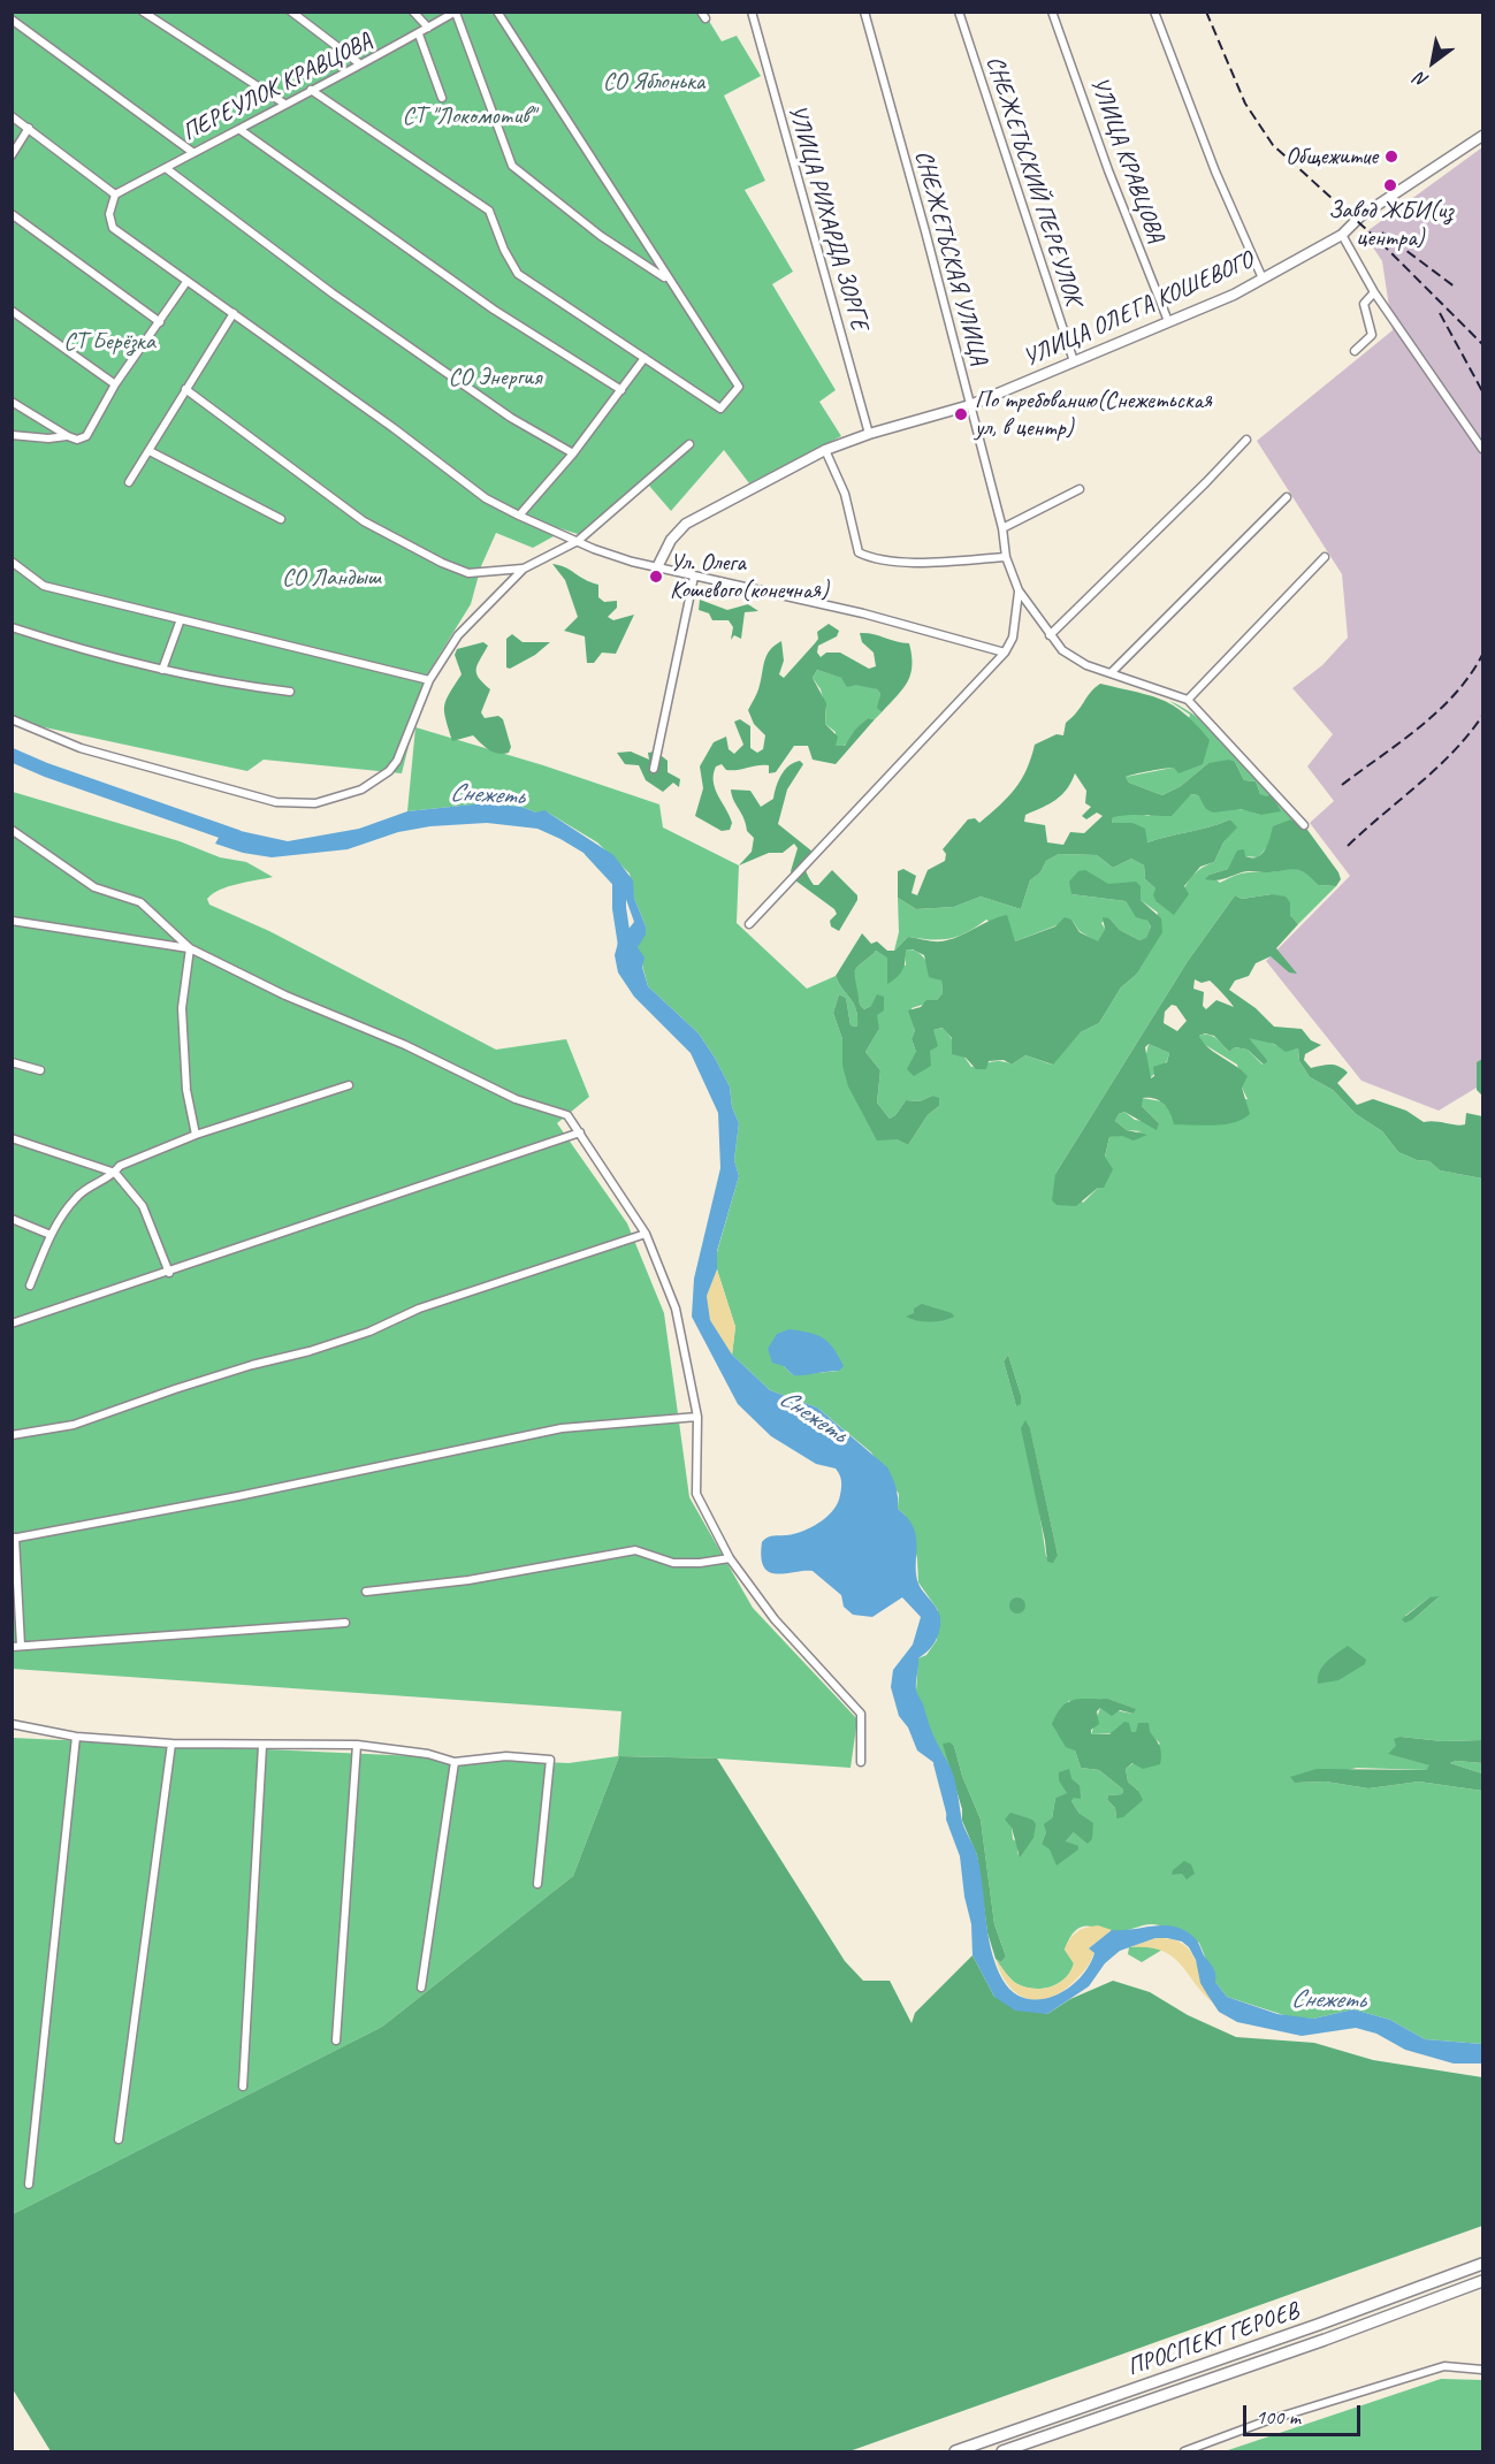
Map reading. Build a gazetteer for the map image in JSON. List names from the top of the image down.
{
  "streets": {
    "main road": ["ПРОСПЕКТ ГЕРОЕВ"],
    "street": [
      "ПЕРЕУЛОК КРАВЦОВА",
      "УЛИЦА КРАВЦОВА",
      "СНЕЖЕТЬСКИЙ ПЕРЕУЛОК",
      "УЛИЦА РИХАРДА ЗОРГЕ",
      "СНЕЖЕТЬСКАЯ УЛИЦА",
      "УЛИЦА ОЛЕГА КОШЕВОГО"
    ]
  },
  "crossings": [
    ["УЛИЦА КРАВЦОВА", "УЛИЦА ОЛЕГА КОШЕВОГО"],
    ["СНЕЖЕТЬСКИЙ ПЕРЕУЛОК", "УЛИЦА ОЛЕГА КОШЕВОГО"],
    ["УЛИЦА РИХАРДА ЗОРГЕ", "УЛИЦА ОЛЕГА КОШЕВОГО"],
    ["СНЕЖЕТЬСКАЯ УЛИЦА", "УЛИЦА ОЛЕГА КОШЕВОГО"]
  ],
  "water": ["Снежеть"],
  "parks": [
    "СО Яблонька",
    "СТ \"Локомотив\"",
    "СТ Берёзка",
    "СО Энергия",
    "СО Ландыш"
  ],
  "places": [
    "Общежитие",
    "Завод ЖБИ(из центра)",
    "По требованию(Снежетьская ул, в центр)",
    "Ул. Олега Кошевого(конечная)"
  ],
  "scale_bar": "100 m",
  "north": "bottom left"
}
